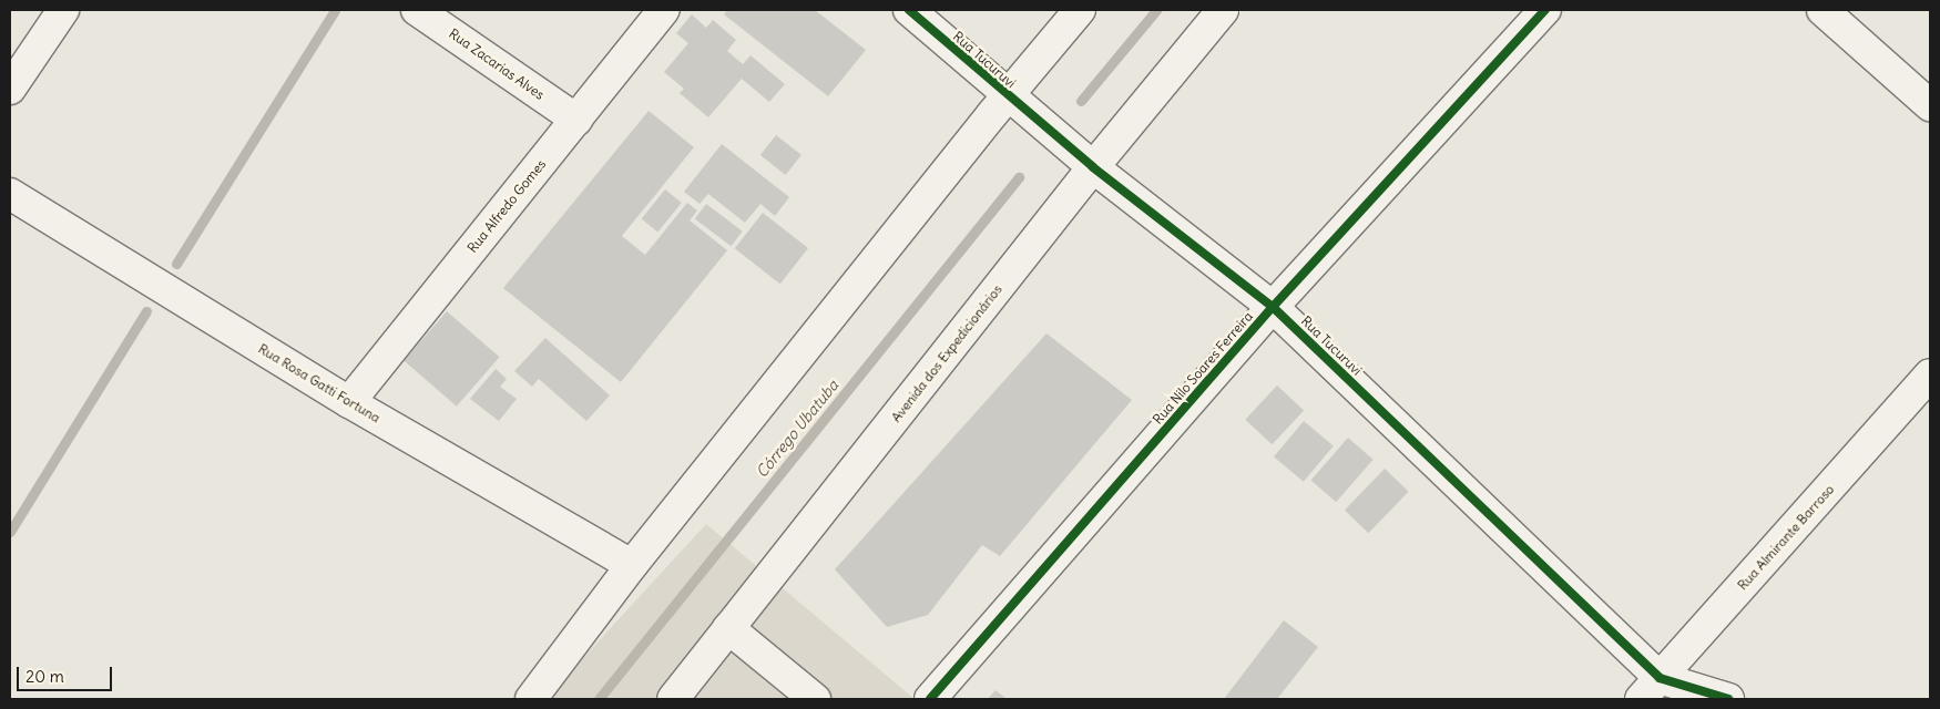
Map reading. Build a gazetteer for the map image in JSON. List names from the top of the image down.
{
  "streets": {
    "street": [
      "Rua Tucuruvi",
      "Rua Zacarias Alves",
      "Rua Alfredo Gomes",
      "Avenida dos Expedicionários",
      "Rua Nilo Soares Ferreira",
      "Rua Rosa Gatti Fortuna",
      "Rua Almirante Barroso"
    ]
  },
  "crossings": [
    ["Rua Tucuruvi", "Avenida dos Expedicionários"],
    ["Rua Tucuruvi", "Rua Nilo Soares Ferreira"],
    ["Rua Tucuruvi", "Rua Almirante Barroso"],
    ["Rua Zacarias Alves", "Rua Alfredo Gomes"],
    ["Rua Alfredo Gomes", "Rua Rosa Gatti Fortuna"]
  ],
  "water": ["Córrego Ubatuba"],
  "scale_bar": "20 m"
}
